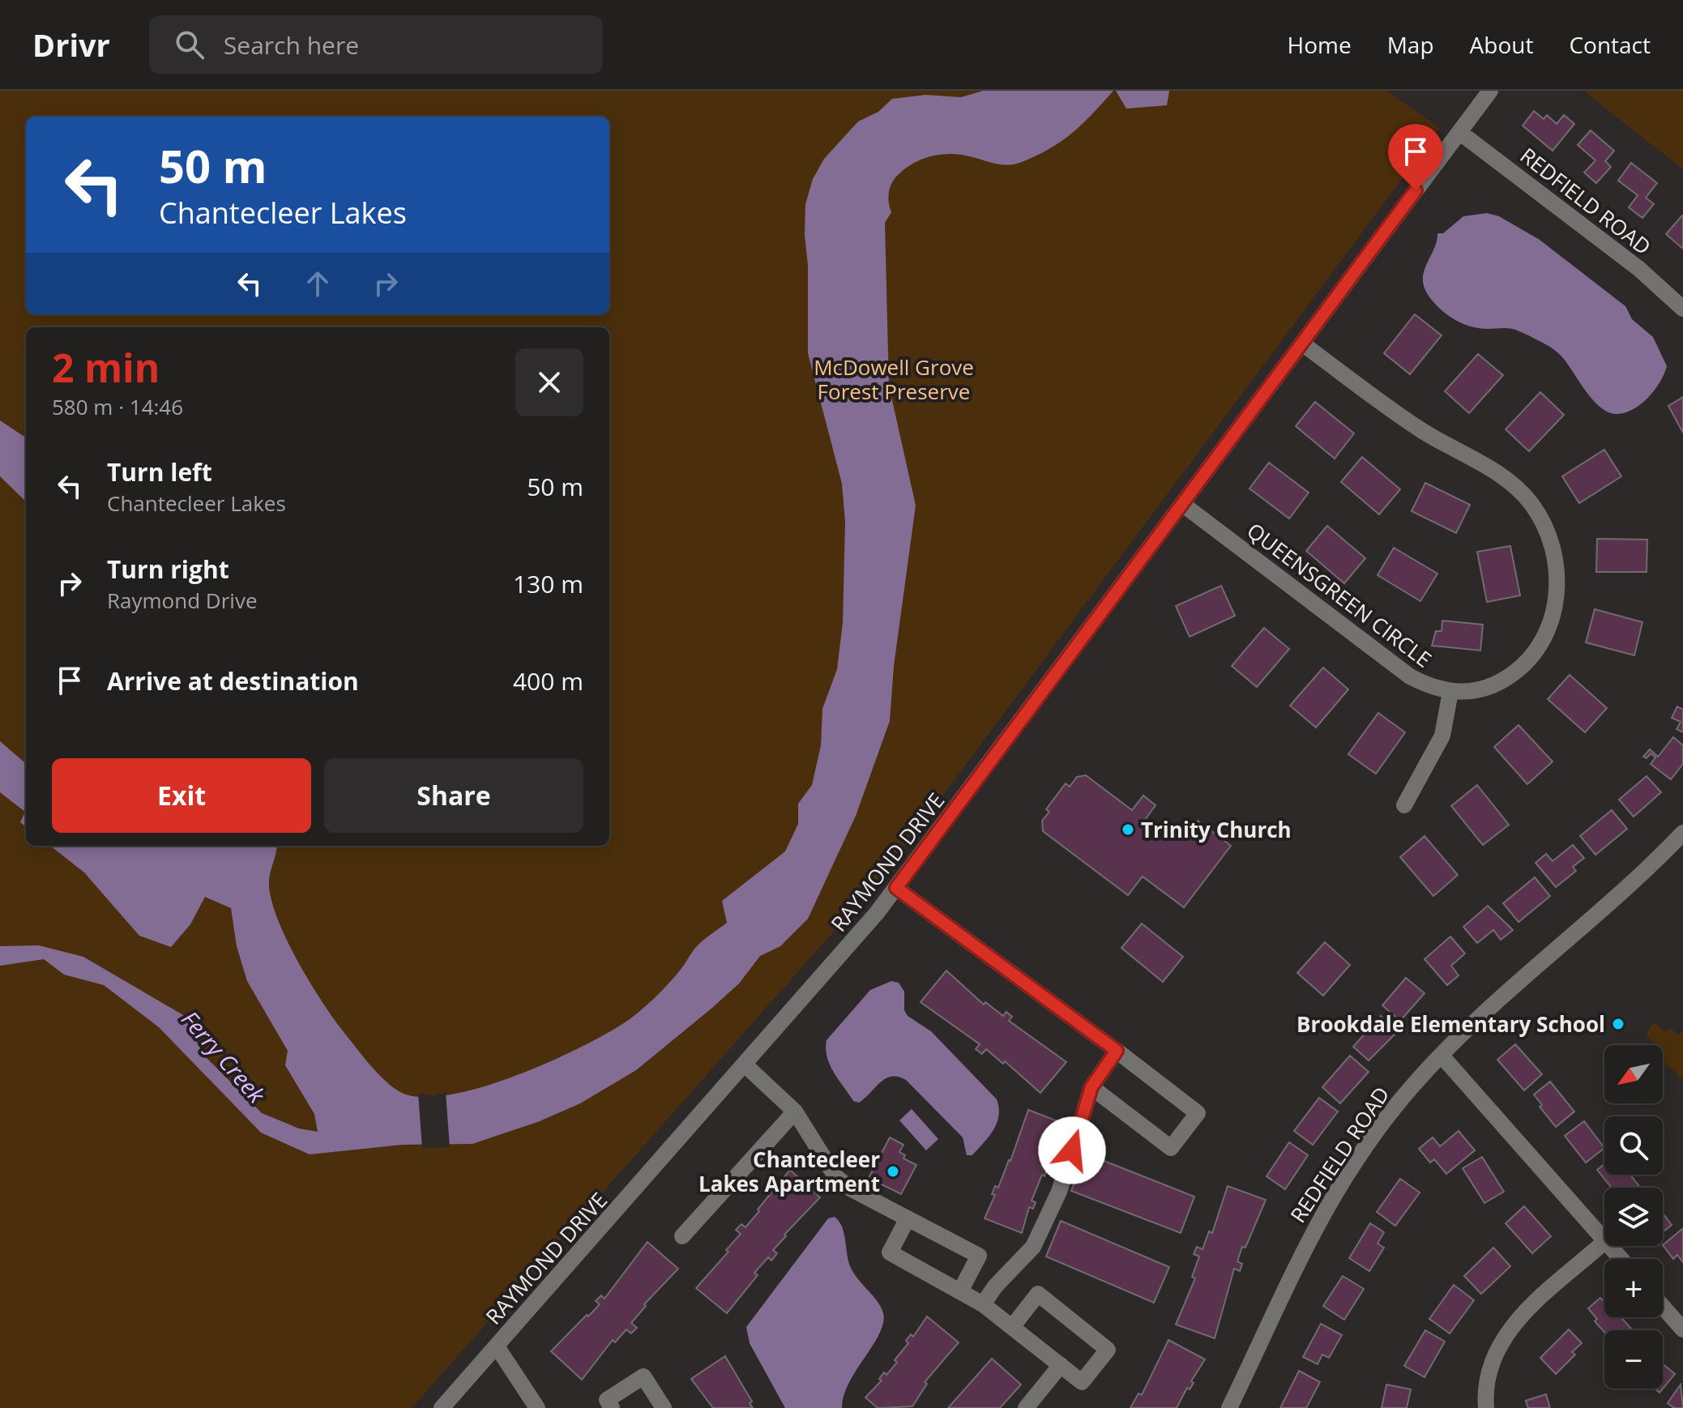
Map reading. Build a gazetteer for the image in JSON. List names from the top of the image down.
{
  "streets": {
    "street": ["REDFIELD ROAD", "QUEENSGREEN CIRCLE", "RAYMOND DRIVE"]
  },
  "crossings": [
    ["REDFIELD ROAD", "RAYMOND DRIVE"],
    ["QUEENSGREEN CIRCLE", "RAYMOND DRIVE"]
  ],
  "water": ["Ferry Creek"],
  "parks": ["McDowell Grove Forest Preserve"],
  "places": ["Trinity Church", "Brookdale Elementary School", "Chantecleer Lakes Apartment"],
  "north": "bottom left",
  "page": {
    "header": "Drivr",
    "search": "Search here",
    "nav": [
      "Home",
      "Map",
      "About",
      "Contact"
    ],
    "turn": ["50 m", "Chantecleer Lakes"],
    "heading": ["2 min", "580 m · 14:46"],
    "list": [
      {
        "name": "Turn left",
        "note": "Chantecleer Lakes",
        "value": "50 m"
      },
      {
        "name": "Turn right",
        "note": "Raymond Drive",
        "value": "130 m"
      },
      {
        "name": "Arrive at destination",
        "value": "400 m"
      }
    ],
    "buttons": ["Exit", "Share"],
    "map_buttons": ["+", "−"]
  }
}
